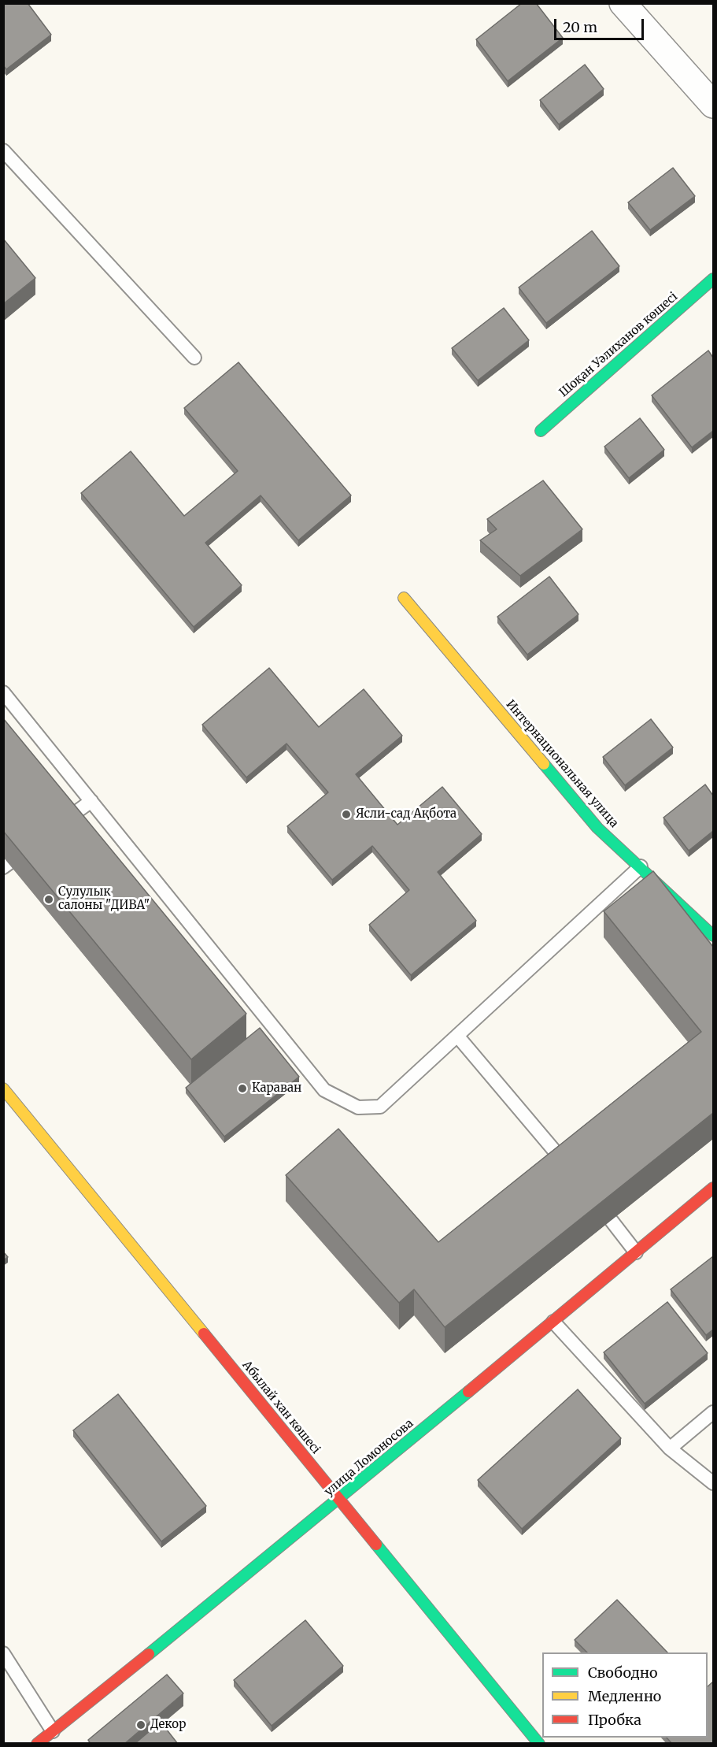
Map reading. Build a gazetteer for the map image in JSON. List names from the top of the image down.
{
  "streets": {
    "street": [
      "Шоқан Уәлиханов көшесі",
      "Интернациональная улица",
      "Абылай хан көшесі",
      "улица Ломоносова"
    ]
  },
  "crossings": [
    ["Абылай хан көшесі", "улица Ломоносова"]
  ],
  "places": [
    "Ясли-сад Ақбота",
    "Сулулык салоны \"ДИВА\"",
    "Караван",
    "Декор"
  ],
  "legend": ["Свободно", "Медленно", "Пробка"],
  "scale_bar": "20 m"
}
